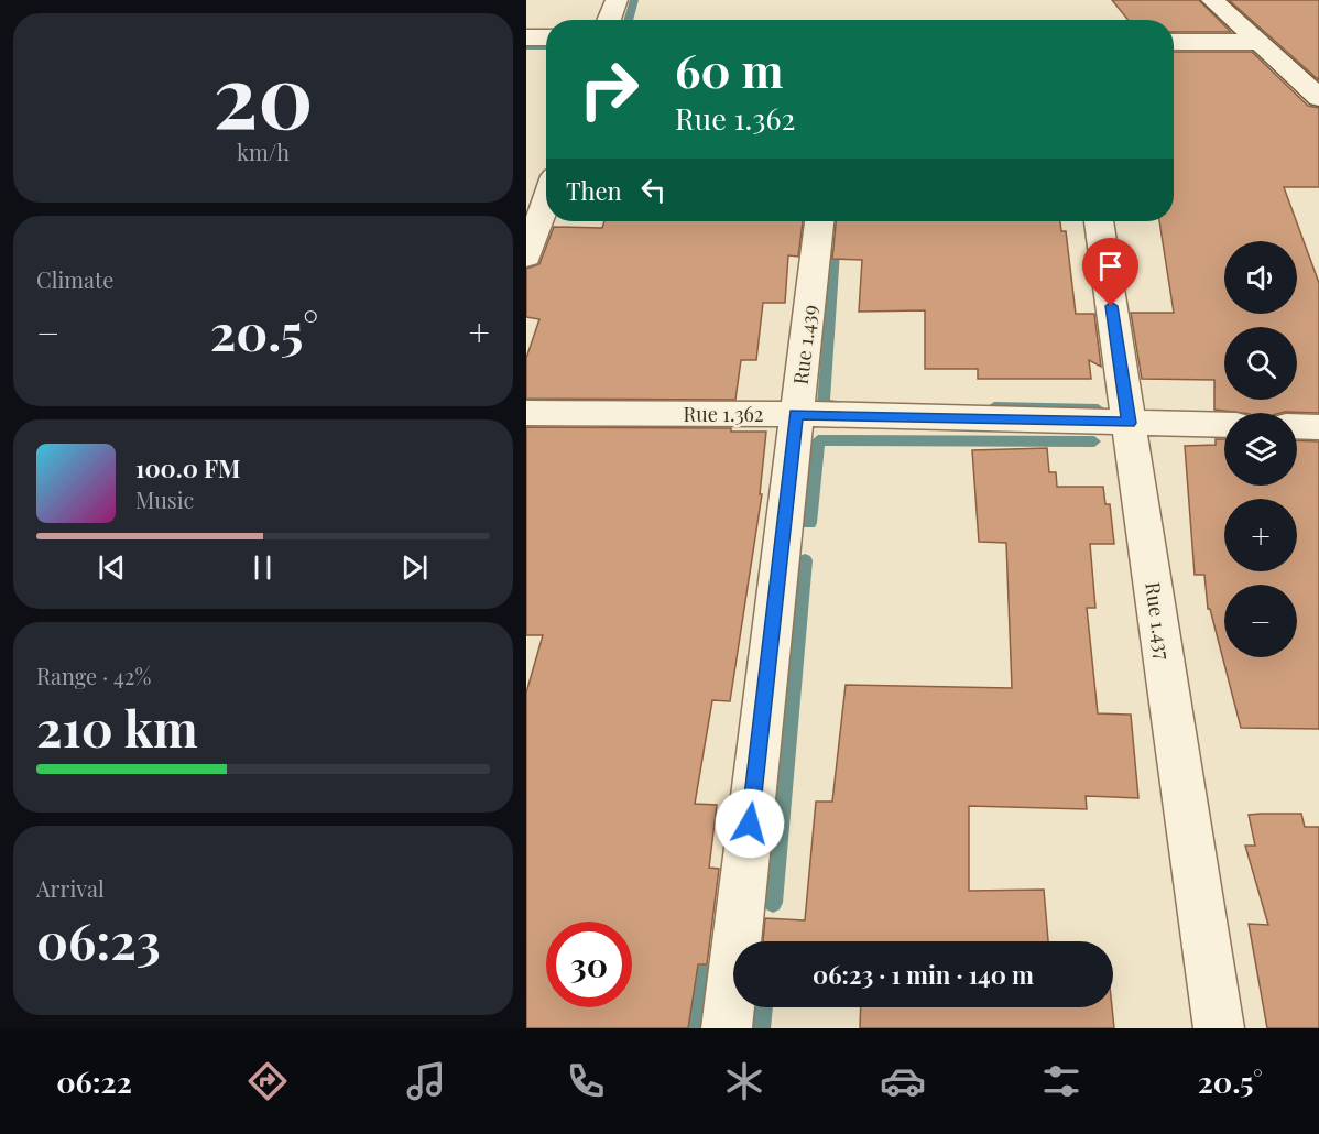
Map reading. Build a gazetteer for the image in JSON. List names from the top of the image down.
{
  "streets": {
    "street": ["Rue 1.439", "Rue 1.362", "Rue 1.437"]
  },
  "crossings": [
    ["Rue 1.439", "Rue 1.362"],
    ["Rue 1.362", "Rue 1.437"]
  ],
  "page": {
    "tile": [
      ["20", "km/h"],
      "Climate",
      ["Range · 42%", "210 km"],
      ["Arrival", "06:23"]
    ],
    "turn": ["60 m", "Rue 1.362"],
    "then": "Then",
    "map_buttons": ["+", "−"],
    "heat": ["−", "20.5°", "+"],
    "song": ["100.0 FM", "Music"],
    "limit": "30",
    "trip": "06:23 · 1 min · 140 m",
    "tabs": ["06:22", "20.5°"]
  }
}
